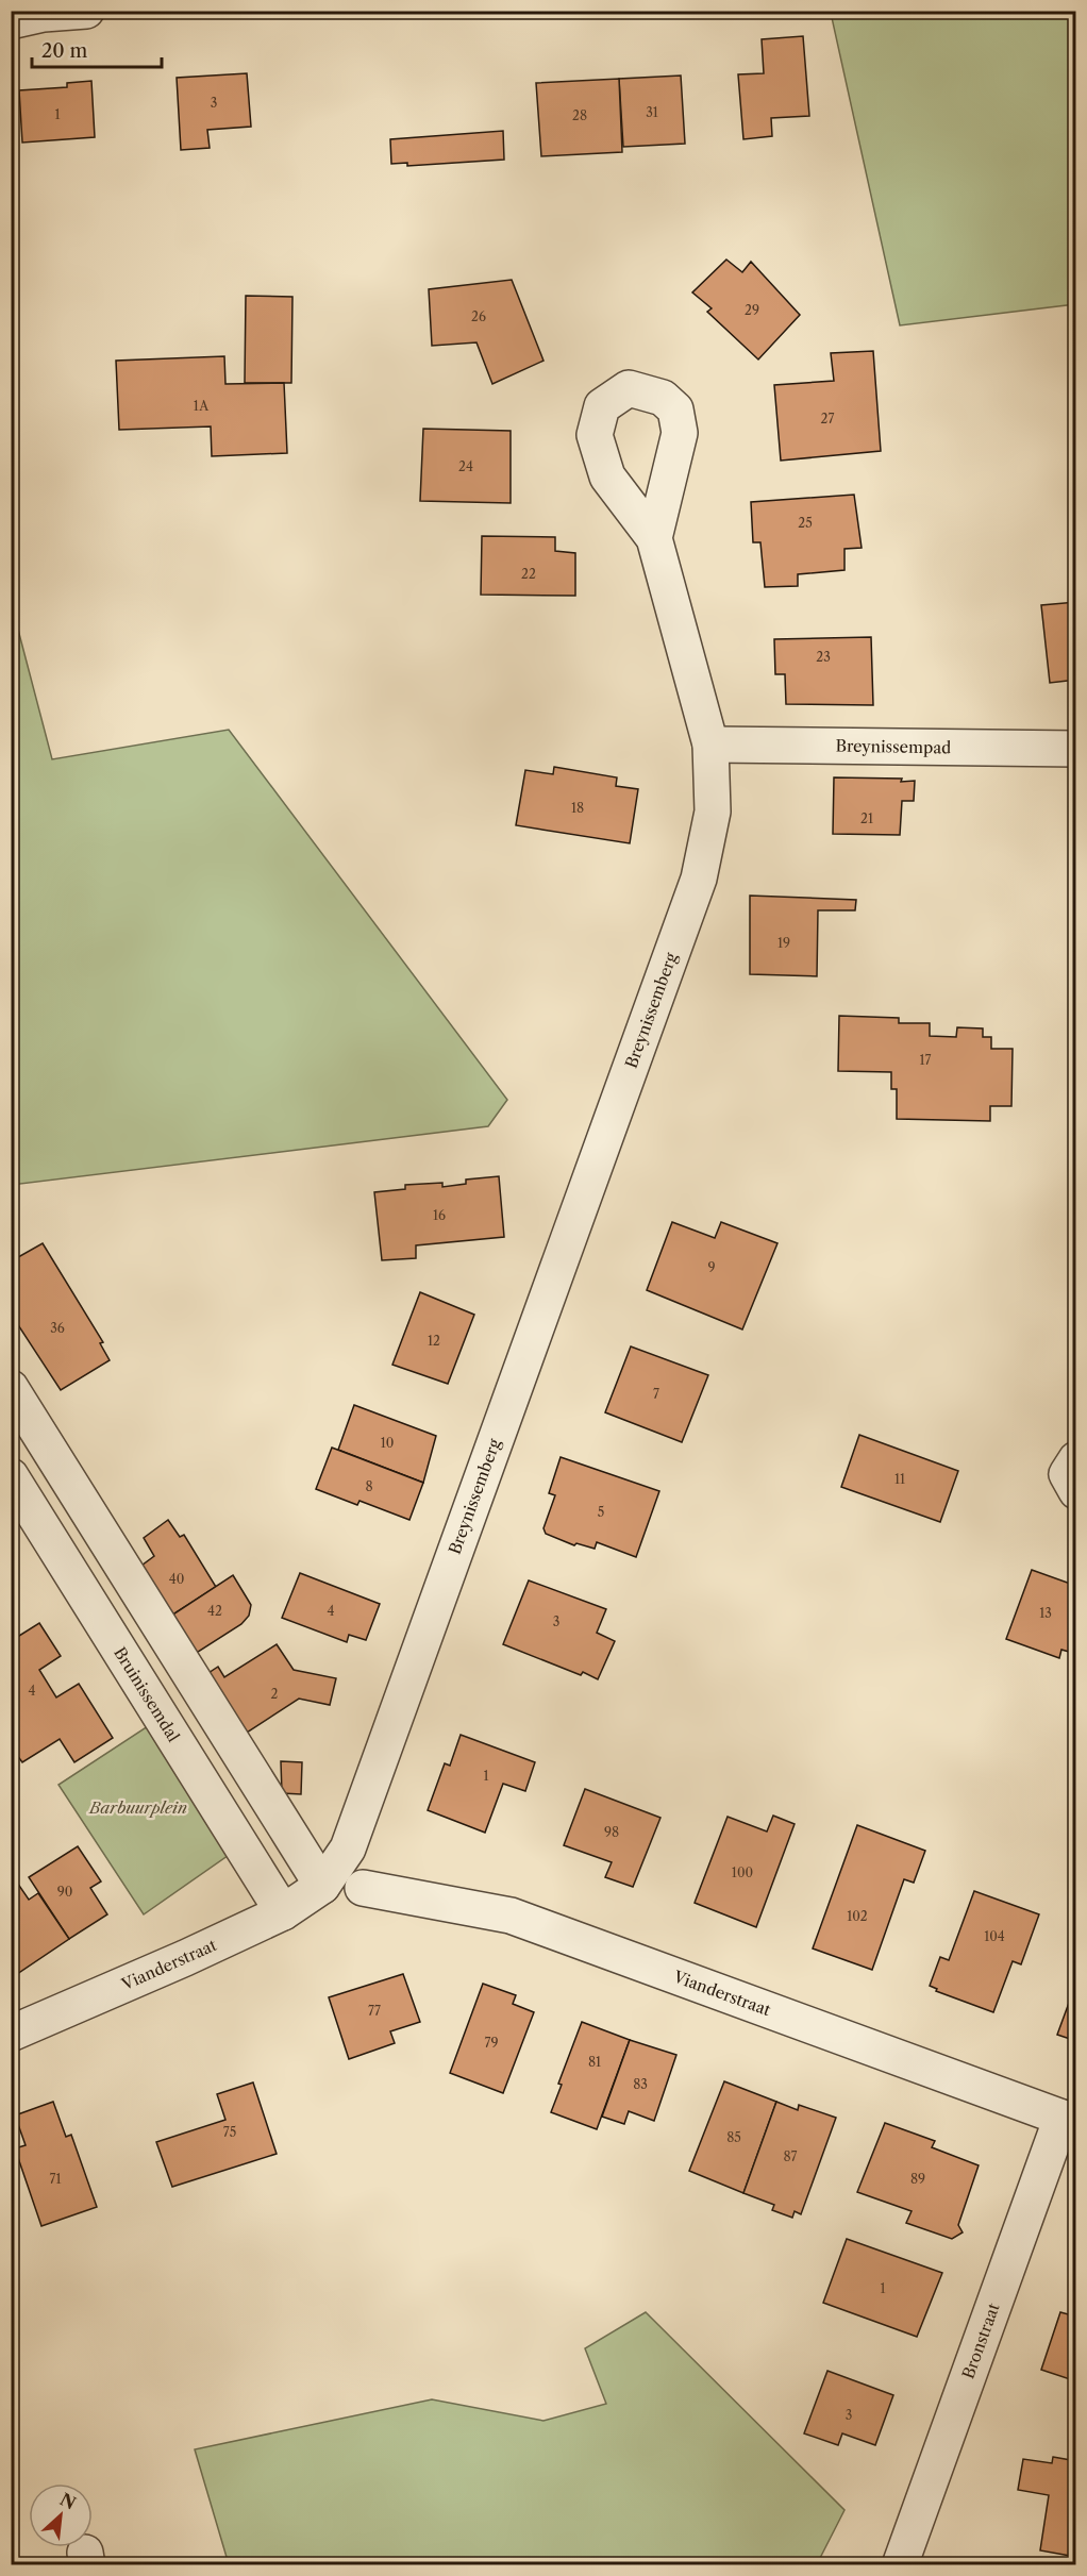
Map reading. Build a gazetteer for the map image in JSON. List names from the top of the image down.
{
  "streets": {
    "street": [
      "Breynissempad",
      "Breynissemberg",
      "Bruinissemdal",
      "Vianderstraat",
      "Bronstraat"
    ]
  },
  "crossings": [
    ["Breynissempad", "Breynissemberg"],
    ["Breynissemberg", "Vianderstraat"],
    ["Bruinissemdal", "Vianderstraat"],
    ["Vianderstraat", "Bronstraat"]
  ],
  "parks": ["Barbuurplein"],
  "house_numbers": [
    "3",
    "31",
    "1",
    "28",
    "29",
    "26",
    "1A",
    "27",
    "24",
    "25",
    "22",
    "23",
    "18",
    "21",
    "19",
    "17",
    "16",
    "9",
    "36",
    "12",
    "7",
    "10",
    "11",
    "8",
    "5",
    "40",
    "42",
    "4",
    "13",
    "3",
    "4",
    "2",
    "1",
    "98",
    "100",
    "90",
    "102",
    "104",
    "77",
    "79",
    "81",
    "83",
    "75",
    "85",
    "87",
    "71",
    "89",
    "1",
    "3"
  ],
  "scale_bar": "20 m",
  "north": "top right"
}
